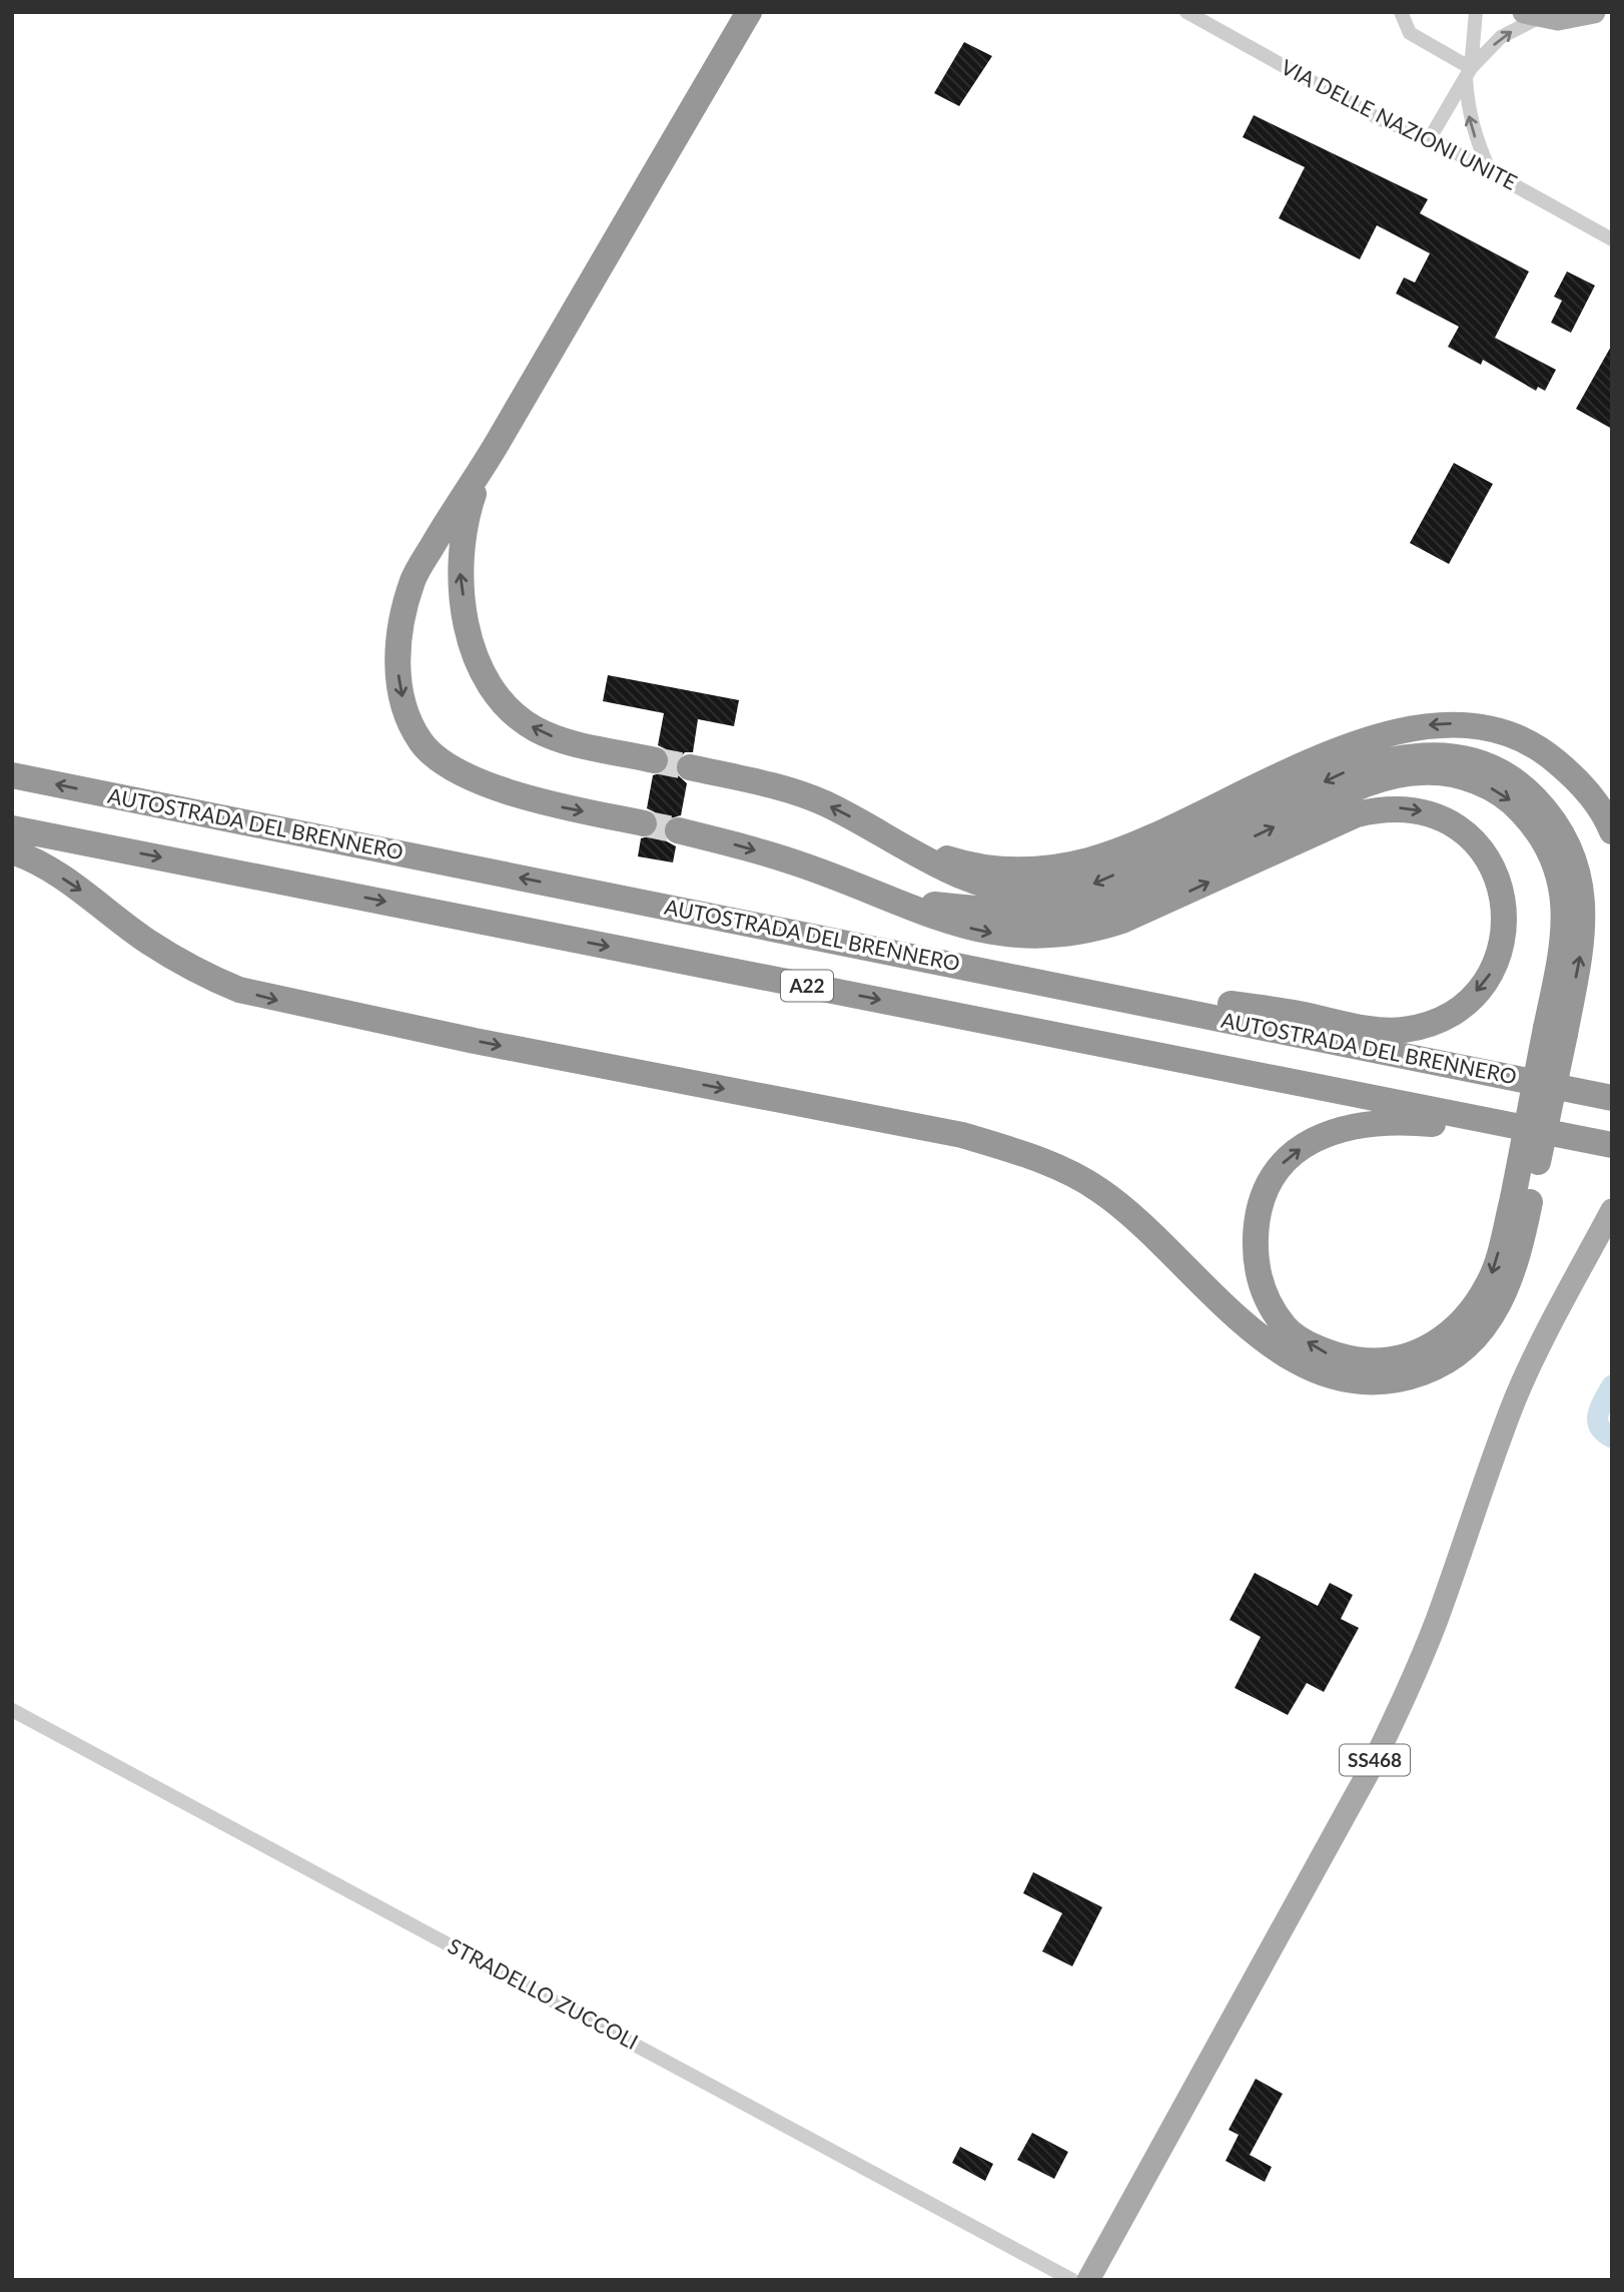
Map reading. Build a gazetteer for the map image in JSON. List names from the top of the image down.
{
  "streets": {
    "highway": ["AUTOSTRADA DEL BRENNERO", "A22"],
    "main road": ["SS468"],
    "street": ["VIA DELLE NAZIONI UNITE", "STRADELLO ZUCCOLI"]
  }
}
